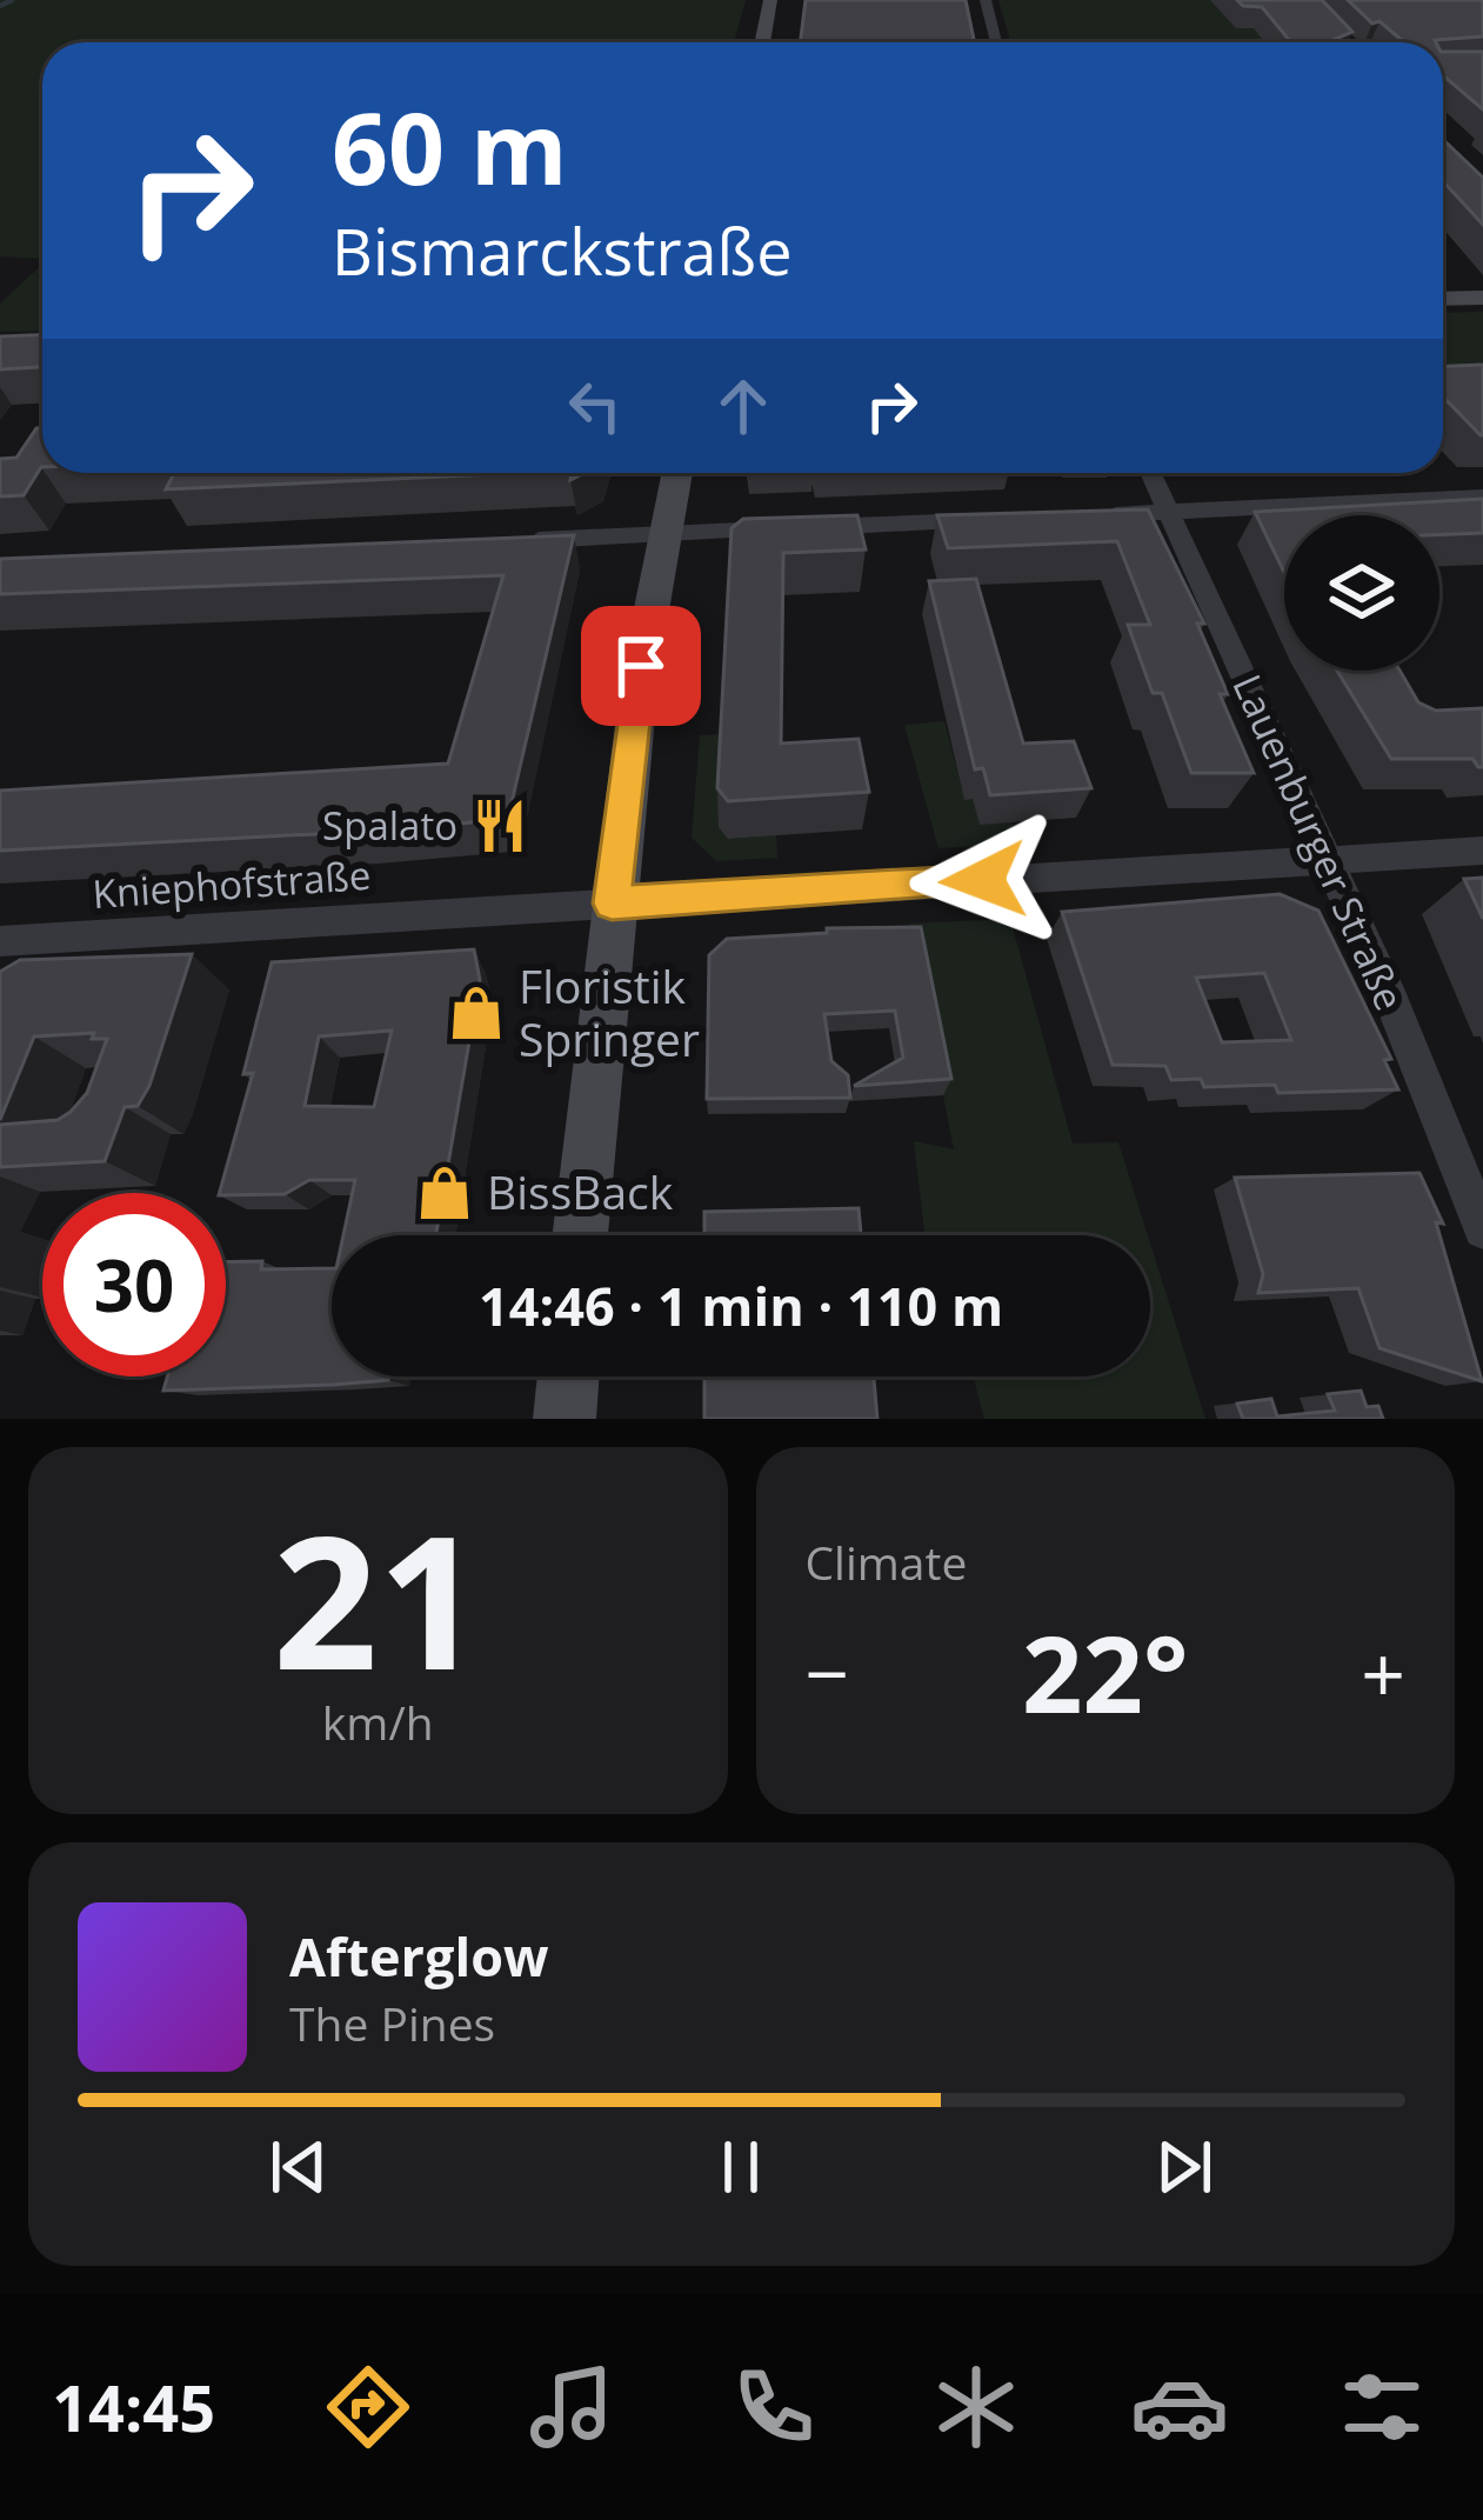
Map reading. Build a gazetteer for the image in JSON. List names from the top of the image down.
{
  "streets": {
    "street": ["Lauenburger Straße", "Kniephofstraße"]
  },
  "crossings": [
    ["Lauenburger Straße", "Kniephofstraße"]
  ],
  "places": {
    "restaurant": ["Spalato"],
    "shop": ["Floristik Springer", "BissBack"]
  },
  "page": {
    "turn": ["60 m", "Bismarckstraße"],
    "limit": "30",
    "trip": "14:46 · 1 min · 110 m",
    "tile": [
      ["21", "km/h"],
      "Climate"
    ],
    "heat": ["−", "22°", "+"],
    "song": ["Afterglow", "The Pines"],
    "tabs": "14:45"
  }
}
